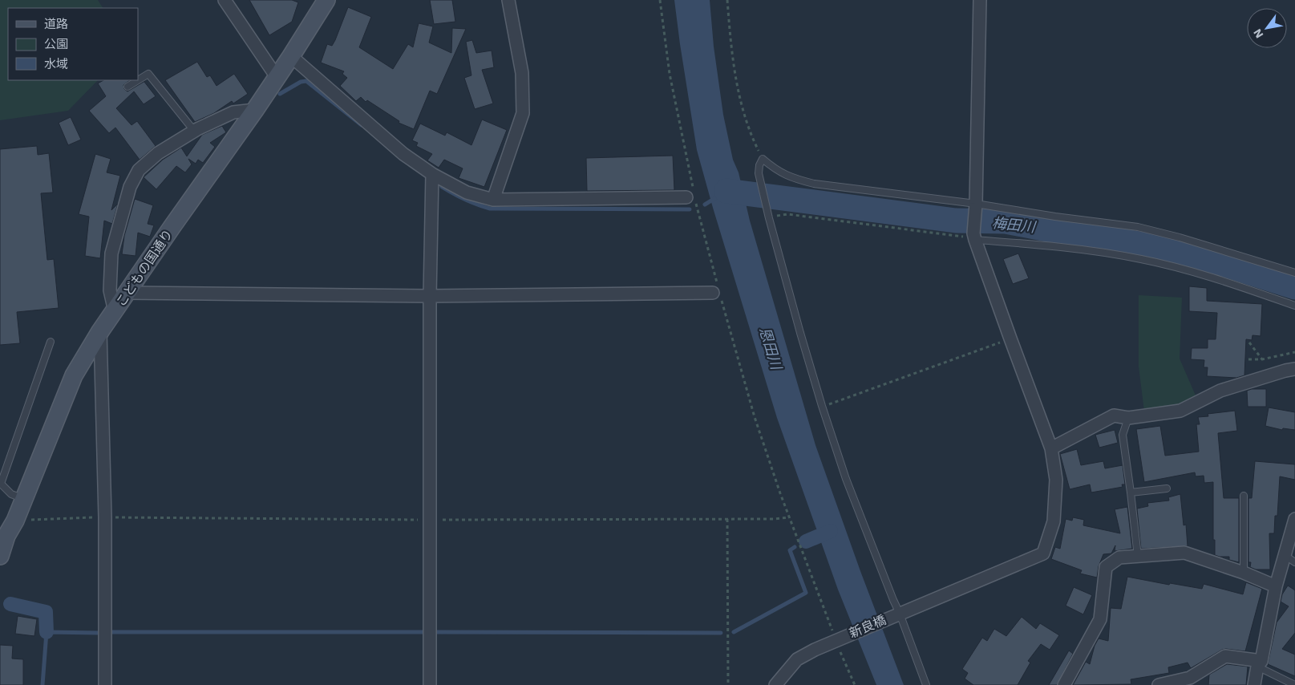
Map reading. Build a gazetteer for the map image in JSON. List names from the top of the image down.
{
  "streets": {
    "main road": ["こどもの国通り"],
    "street": ["新良橋"]
  },
  "water": ["梅田川", "恩田川"],
  "legend": ["道路", "公園", "水域"],
  "north": "bottom left"
}
